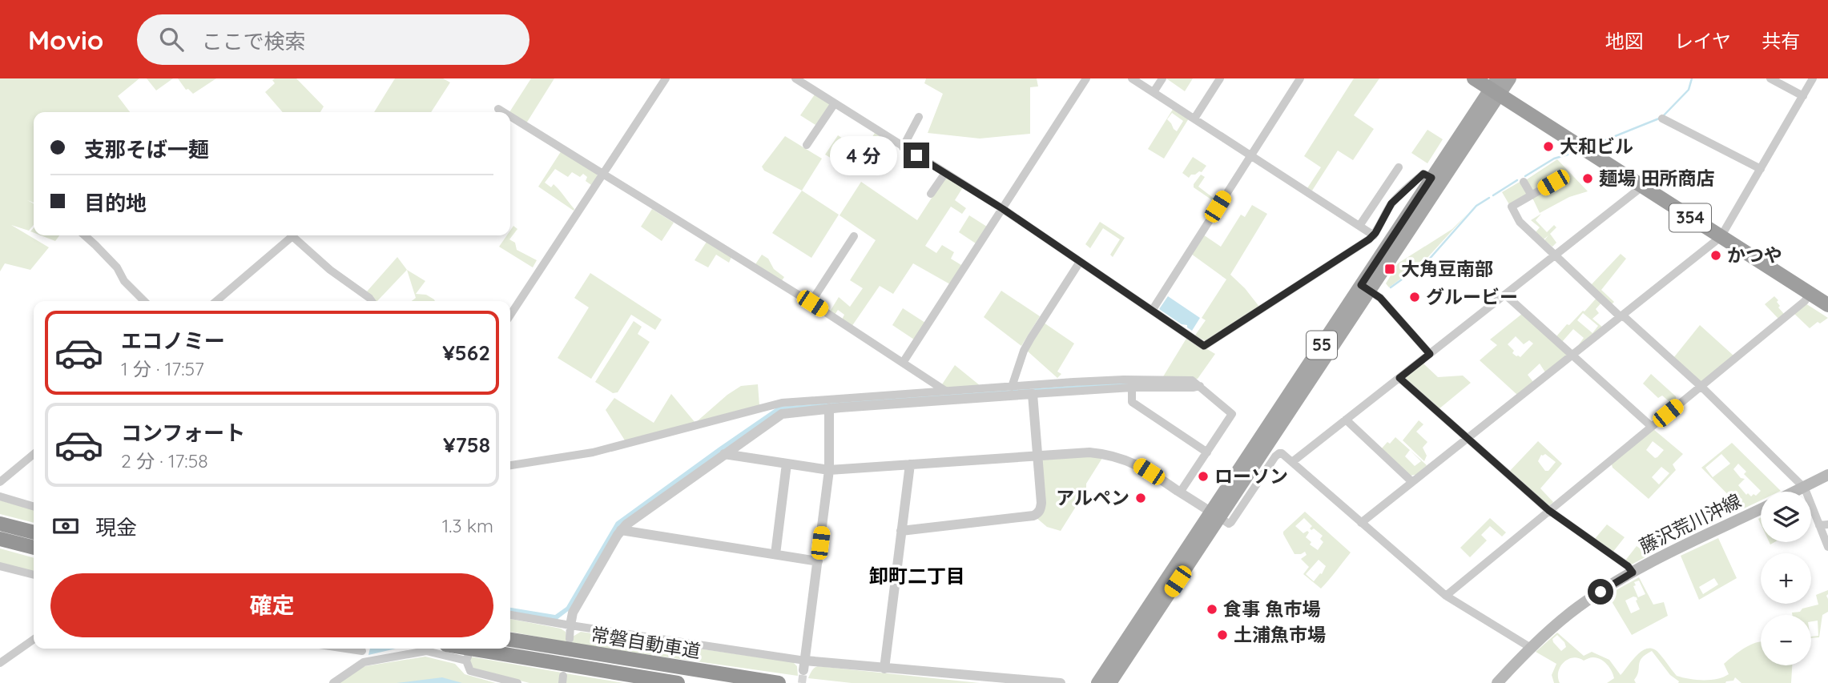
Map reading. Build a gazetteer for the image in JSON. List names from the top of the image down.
{
  "streets": {
    "highway": ["354", "常磐自動車道"],
    "main road": ["55", "藤沢荒川沖線"]
  },
  "crossings": [
    ["354", "55"]
  ],
  "districts": ["卸町二丁目"],
  "places": {
    "other": [
      "大和ビル",
      "麺場 田所商店",
      "かつや",
      "グルービー",
      "ローソン",
      "アルペン",
      "食事 魚市場",
      "土浦魚市場"
    ],
    "transit": ["大角豆南部"]
  },
  "page": {
    "header": "Movio",
    "search": "ここで検索",
    "nav": ["地図", "レイヤ", "共有"],
    "banner": ["支那そば一麺", "目的地"],
    "bubble": "4 分",
    "list": [
      {
        "name": "エコノミー",
        "note": "1 分 · 17:57",
        "value": "¥562"
      },
      {
        "name": "コンフォート",
        "note": "2 分 · 17:58",
        "value": "¥758"
      }
    ],
    "map_buttons": ["+", "−"],
    "pay": ["現金", "1.3 km"],
    "buttons": "確定"
  }
}
